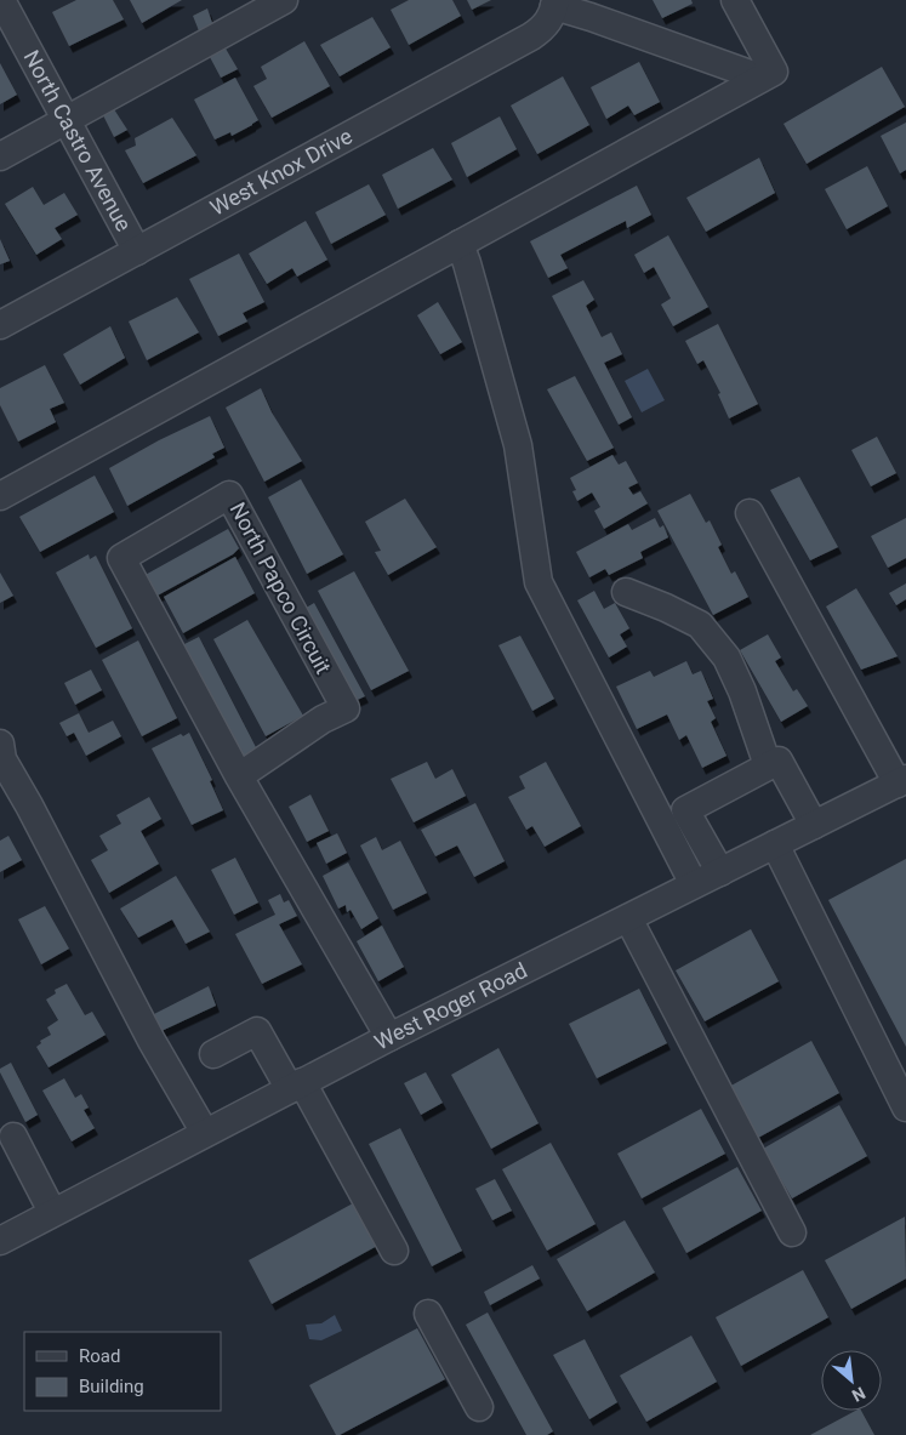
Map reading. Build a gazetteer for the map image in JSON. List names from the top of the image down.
{
  "streets": {
    "street": [
      "North Castro Avenue",
      "West Knox Drive",
      "North Papco Circuit",
      "West Roger Road"
    ]
  },
  "crossings": [
    ["North Castro Avenue", "West Knox Drive"],
    ["North Papco Circuit", "West Roger Road"]
  ],
  "legend": ["Road", "Building"],
  "north": "bottom right"
}
